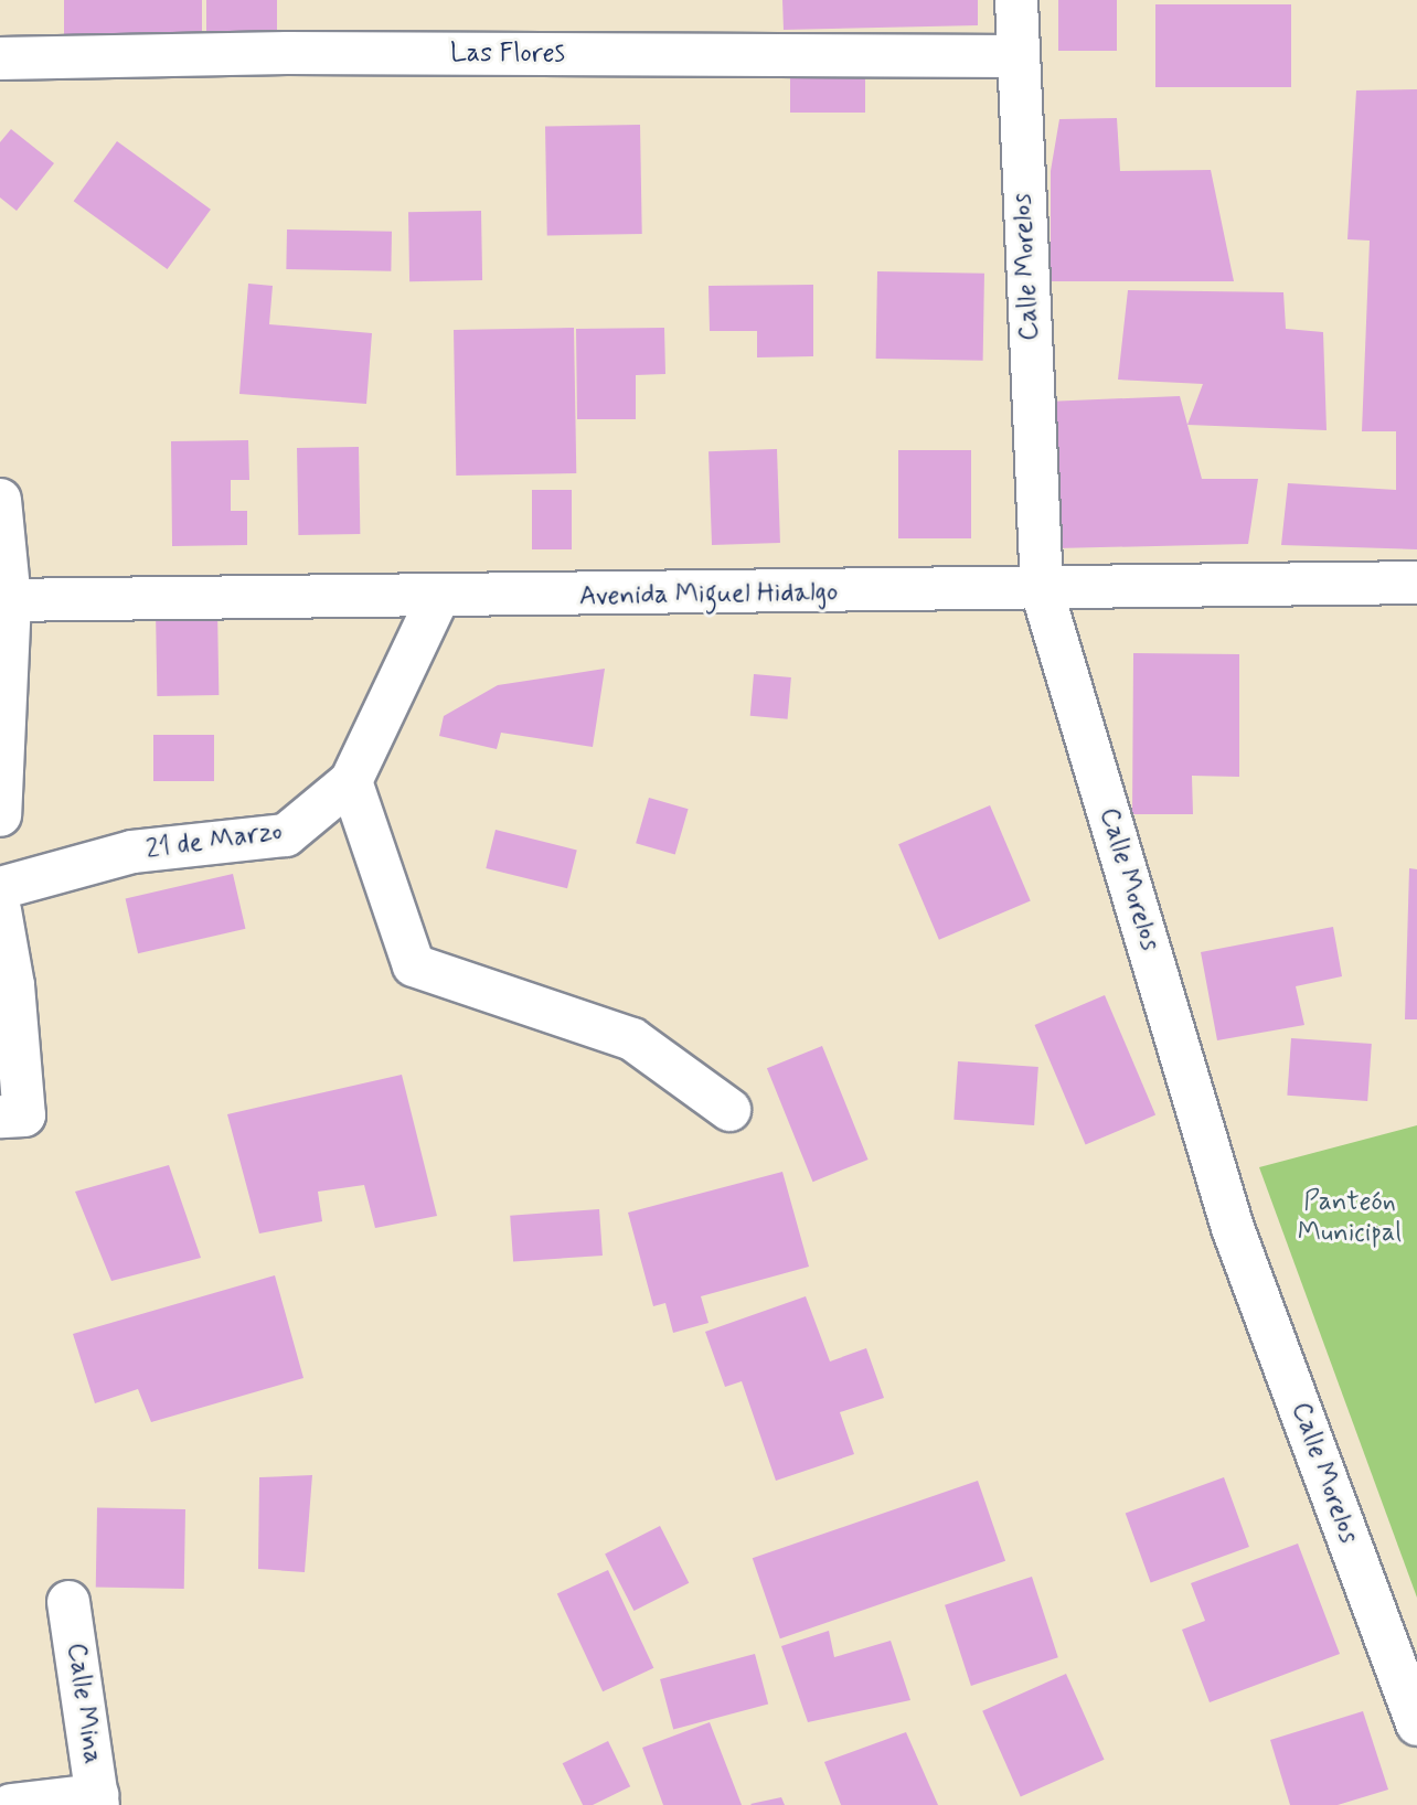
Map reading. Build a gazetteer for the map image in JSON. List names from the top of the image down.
{
  "streets": {
    "street": [
      "Las Flores",
      "Calle Morelos",
      "Avenida Miguel Hidalgo",
      "21 de Marzo",
      "Calle Mina"
    ]
  },
  "crossings": [
    ["Las Flores", "Calle Morelos"],
    ["Calle Morelos", "Avenida Miguel Hidalgo"],
    ["Avenida Miguel Hidalgo", "21 de Marzo"]
  ],
  "parks": ["Panteón Municipal"]
}
